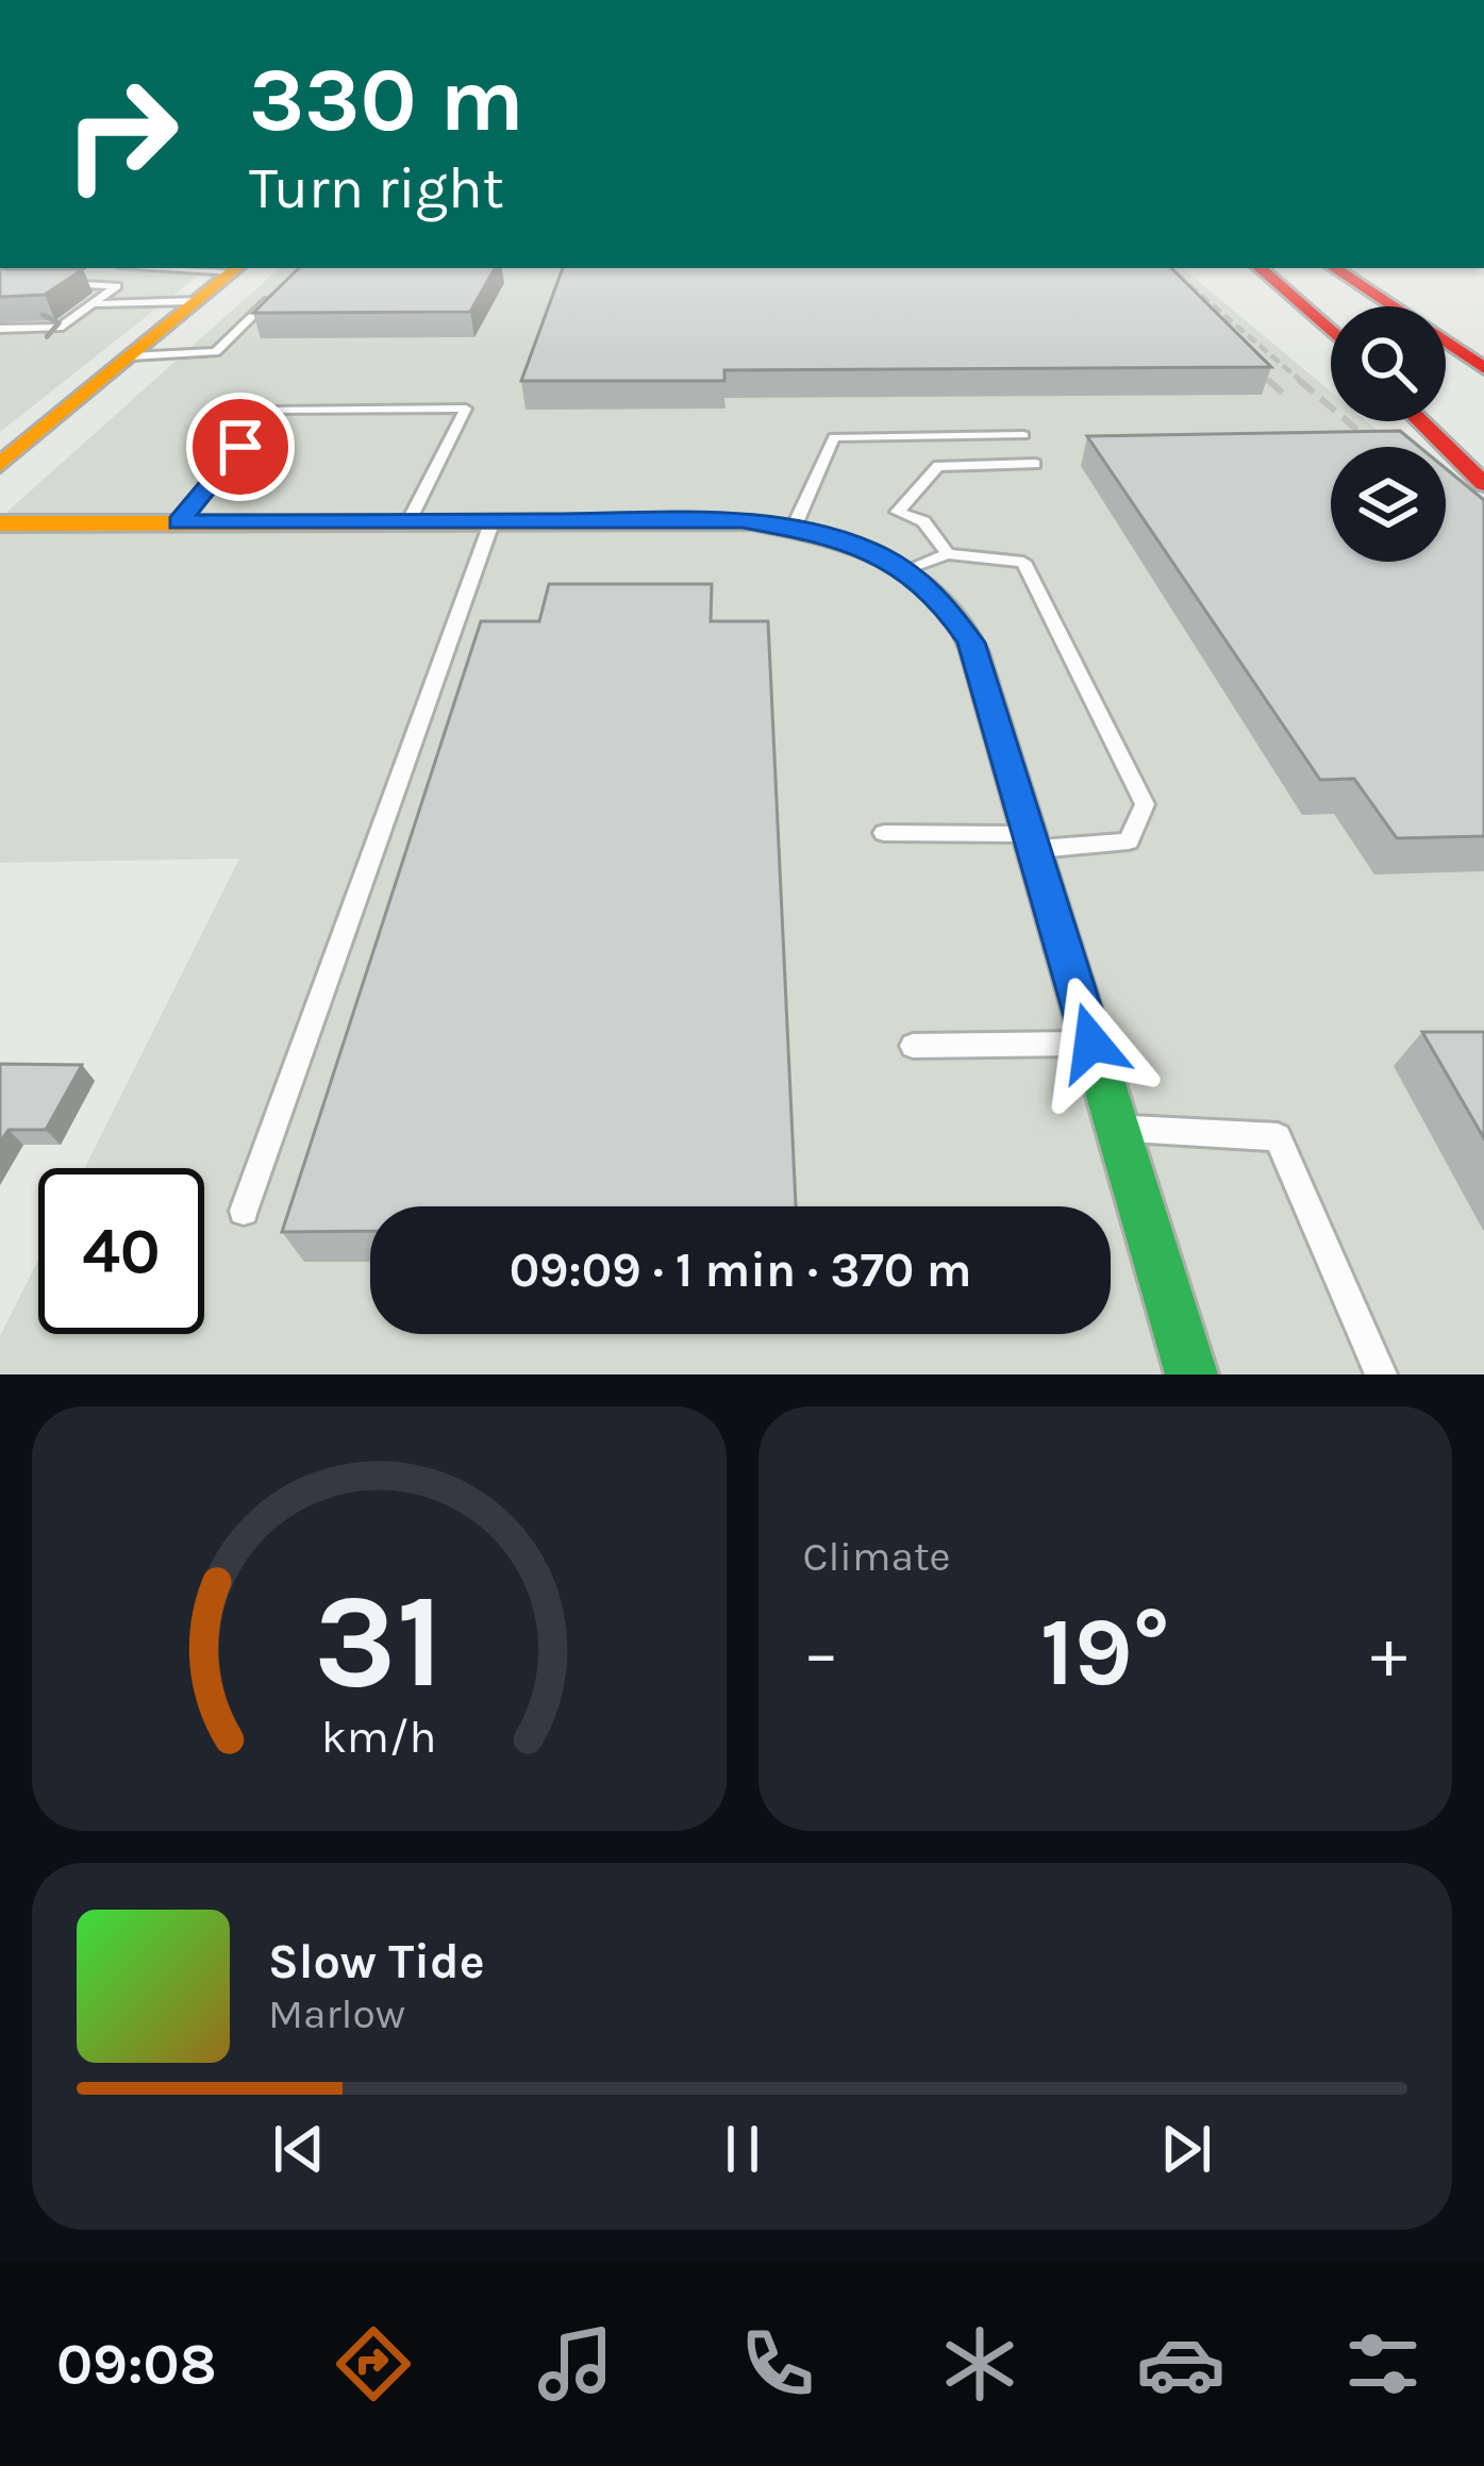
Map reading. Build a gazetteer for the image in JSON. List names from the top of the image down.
{
  "page": {
    "turn": ["330 m", "Turn right"],
    "limit": "40",
    "trip": "09:09 · 1 min · 370 m",
    "tile": "Climate",
    "heat": ["−", "19°", "+"],
    "song": ["Slow Tide", "Marlow"],
    "tabs": "09:08",
    "gauge": ["31", "km/h"]
  }
}
